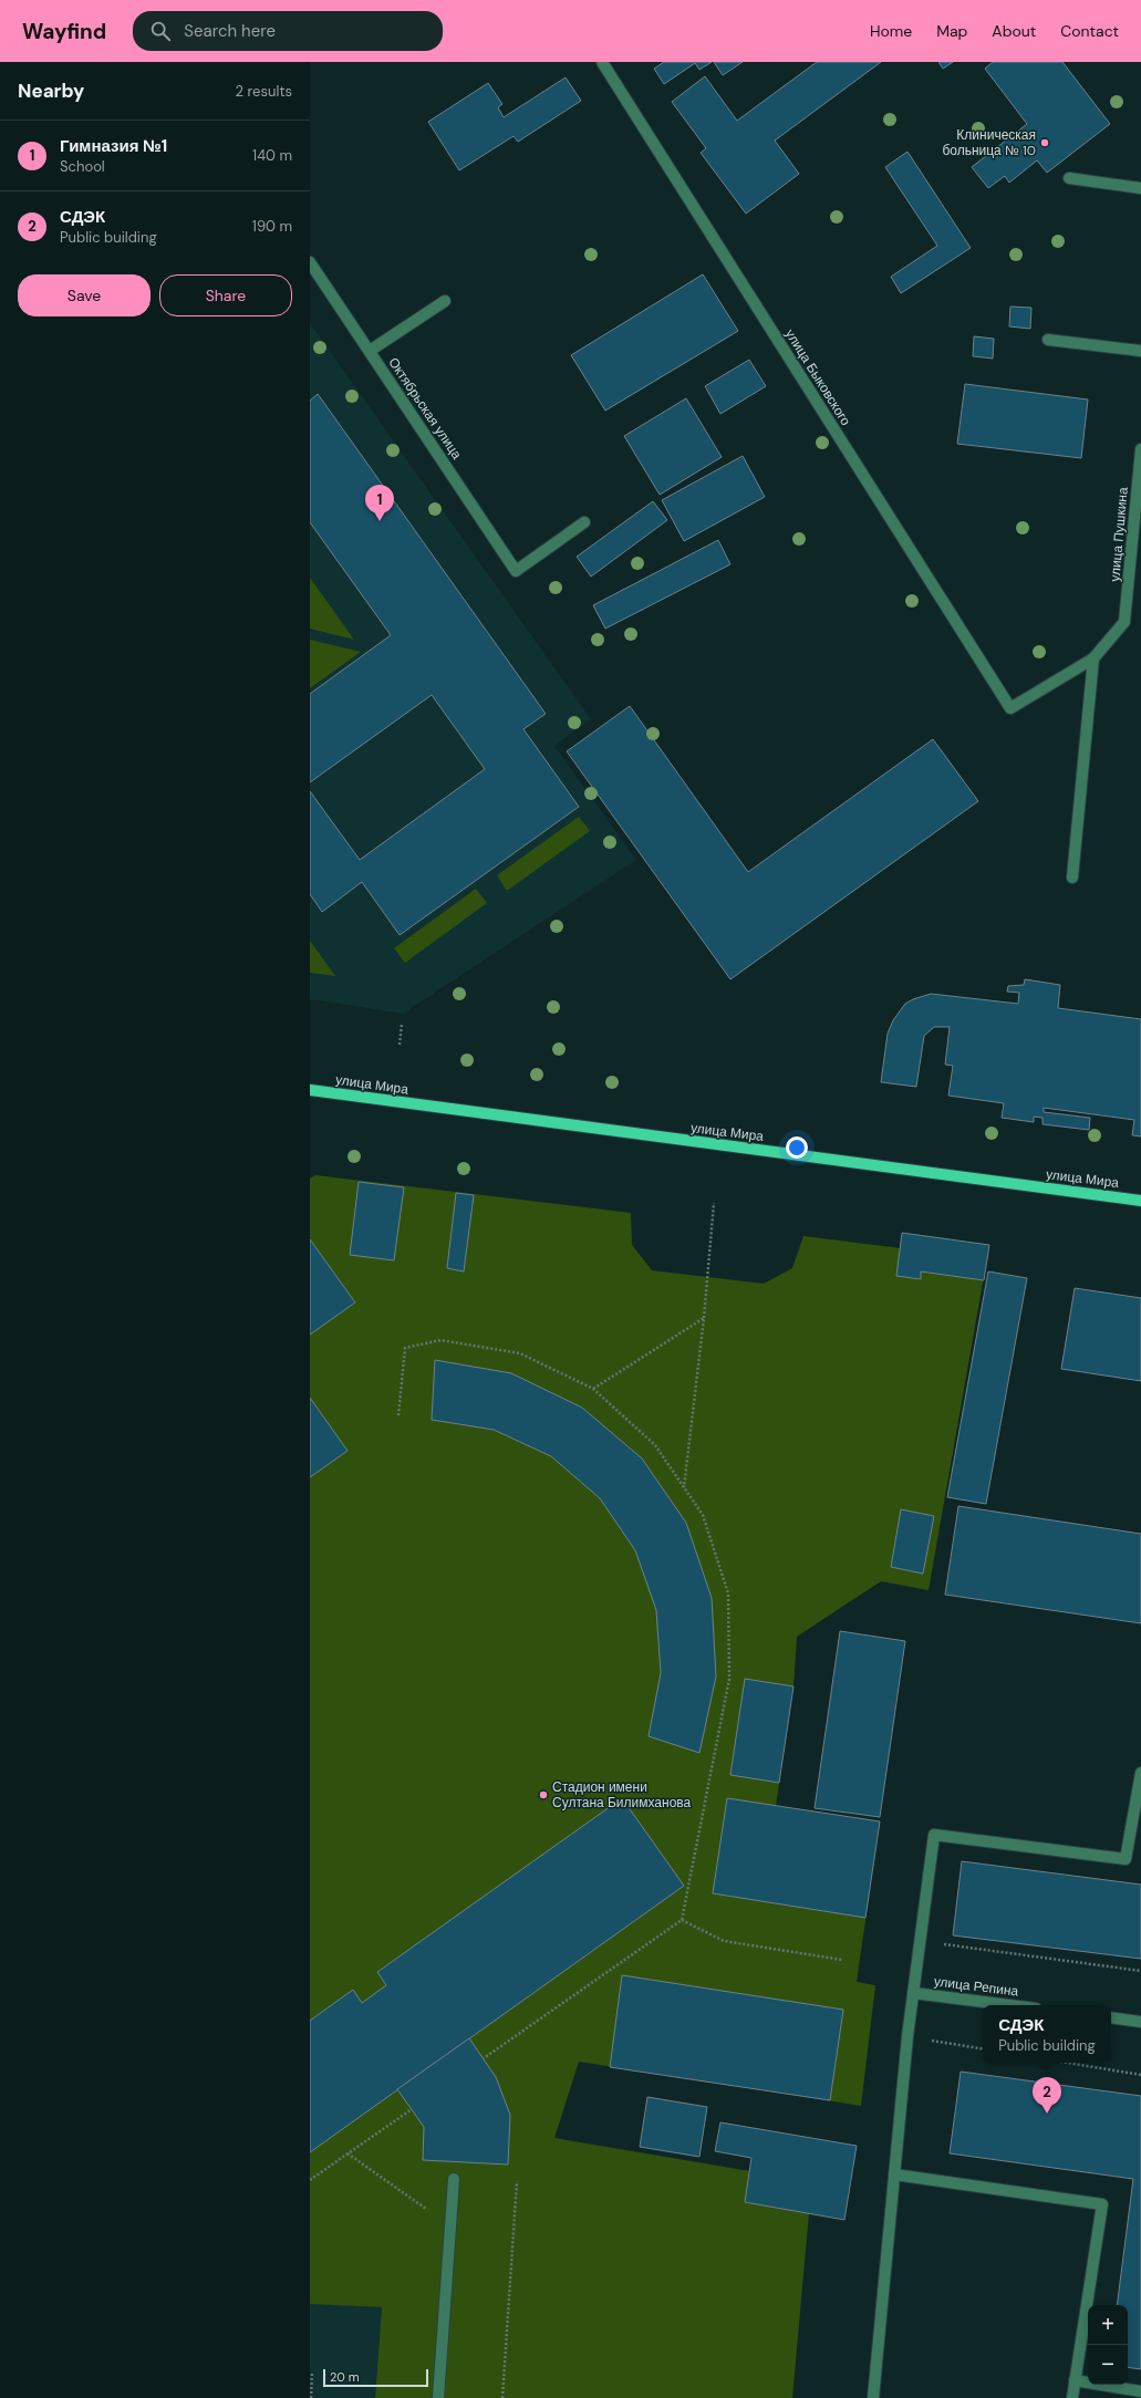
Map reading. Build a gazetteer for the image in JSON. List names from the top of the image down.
{
  "streets": {
    "main road": ["улица Мира"],
    "street": [
      "улица Быковского",
      "Октябрьская улица",
      "улица Пушкина",
      "улица Репина"
    ]
  },
  "crossings": [
    ["улица Быковского", "улица Пушкина"]
  ],
  "places": ["Клиническая больница № 10", "Стадион имени Султана Билимханова"],
  "scale_bar": "20 m",
  "page": {
    "header": "Wayfind",
    "search": "Search here",
    "nav": [
      "Home",
      "Map",
      "About",
      "Contact"
    ],
    "heading": ["Nearby", "2 results"],
    "list": [
      {
        "mark": "1",
        "name": "Гимназия №1",
        "note": "School",
        "value": "140 m"
      },
      {
        "mark": "2",
        "name": "СДЭК",
        "note": "Public building",
        "value": "190 m"
      }
    ],
    "buttons": ["Save", "Share"],
    "pins": ["1", "2"],
    "popup": ["СДЭК", "Public building"],
    "map_buttons": ["+", "−"],
    "scale": "20 m"
  }
}
